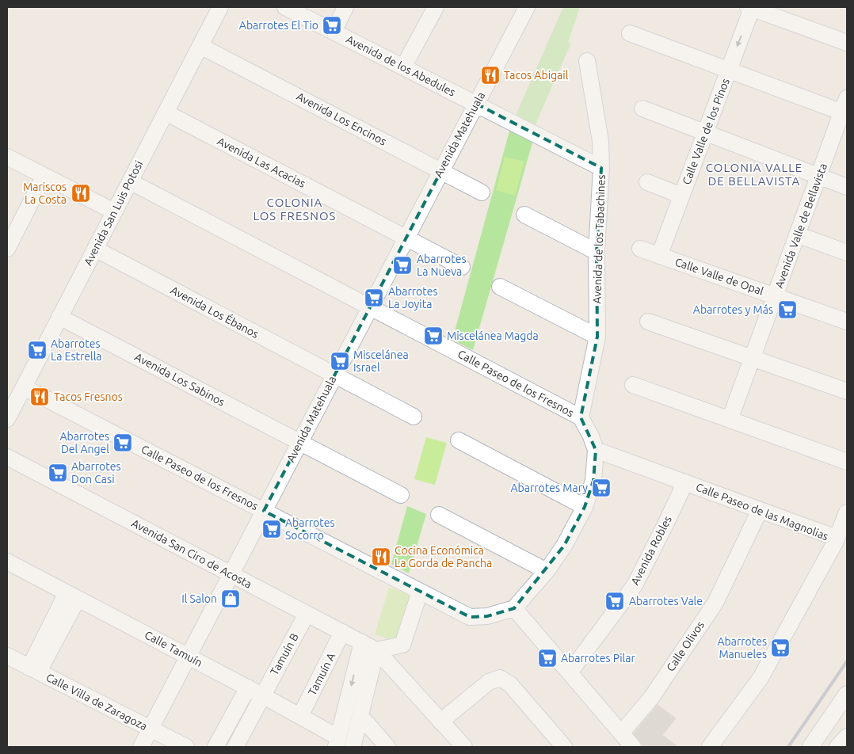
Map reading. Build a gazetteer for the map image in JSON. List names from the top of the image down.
{
  "streets": {
    "street": [
      "Avenida de los Abedules",
      "Avenida Los Encinos",
      "Calle Valle de los Pinos",
      "Avenida Matehuala",
      "Avenida Las Acacias",
      "Avenida San Luis Potosi",
      "Avenida Valle de Bellavista",
      "Avenida de los Tabachines",
      "Calle Valle de Opal",
      "Avenida Los Ébanos",
      "Avenida Los Sabinos",
      "Calle Paseo de los Fresnos",
      "Calle Paseo de las Magnolias",
      "Avenida Robles",
      "Avenida San Ciro de Acosta",
      "Calle Olivos",
      "Calle Tamuín",
      "Tamuín B",
      "Tamuín A",
      "Calle Villa de Zaragoza"
    ]
  },
  "crossings": [
    ["Avenida de los Abedules", "Avenida Matehuala"],
    ["Avenida de los Abedules", "Avenida de los Tabachines"],
    ["Avenida Los Encinos", "Avenida Matehuala"],
    ["Avenida Los Encinos", "Avenida San Luis Potosi"],
    ["Calle Valle de los Pinos", "Calle Valle de Opal"],
    ["Avenida Matehuala", "Avenida Las Acacias"],
    ["Avenida Matehuala", "Avenida Los Ébanos"],
    ["Avenida Matehuala", "Avenida Los Sabinos"],
    ["Avenida Matehuala", "Calle Paseo de los Fresnos"],
    ["Avenida Matehuala", "Avenida San Ciro de Acosta"],
    ["Avenida Matehuala", "Calle Tamuín"],
    ["Avenida Matehuala", "Calle Villa de Zaragoza"],
    ["Avenida Las Acacias", "Avenida San Luis Potosi"],
    ["Avenida San Luis Potosi", "Avenida Los Ébanos"],
    ["Avenida San Luis Potosi", "Avenida Los Sabinos"],
    ["Avenida San Luis Potosi", "Calle Paseo de los Fresnos"],
    ["Avenida Valle de Bellavista", "Calle Valle de Opal"],
    ["Avenida de los Tabachines", "Calle Paseo de los Fresnos"],
    ["Calle Paseo de los Fresnos", "Calle Paseo de las Magnolias"],
    ["Calle Paseo de las Magnolias", "Avenida Robles"],
    ["Calle Paseo de las Magnolias", "Calle Olivos"],
    ["Avenida San Ciro de Acosta", "Tamuín B"],
    ["Avenida San Ciro de Acosta", "Tamuín A"],
    ["Calle Tamuín", "Tamuín B"],
    ["Calle Tamuín", "Tamuín A"]
  ],
  "districts": ["COLONIA VALLE DE BELLAVISTA", "COLONIA LOS FRESNOS"],
  "places": {
    "supermarket": [
      "Abarrotes El Tio",
      "Abarrotes La Nueva",
      "Abarrotes La Joyita",
      "Abarrotes y Más",
      "Miscelánea Magda",
      "Abarrotes La Estrella",
      "Miscelánea Israel",
      "Abarrotes Del Angel",
      "Abarrotes Don Casi",
      "Abarrotes Mary",
      "Abarrotes Socorro",
      "Abarrotes Vale",
      "Abarrotes Manueles",
      "Abarrotes Pilar"
    ],
    "restaurant": [
      "Tacos Abigail",
      "Mariscos La Costa",
      "Tacos Fresnos",
      "Cocina Económica La Gorda de Pancha"
    ],
    "shop": ["Il Salon"]
  }
}
